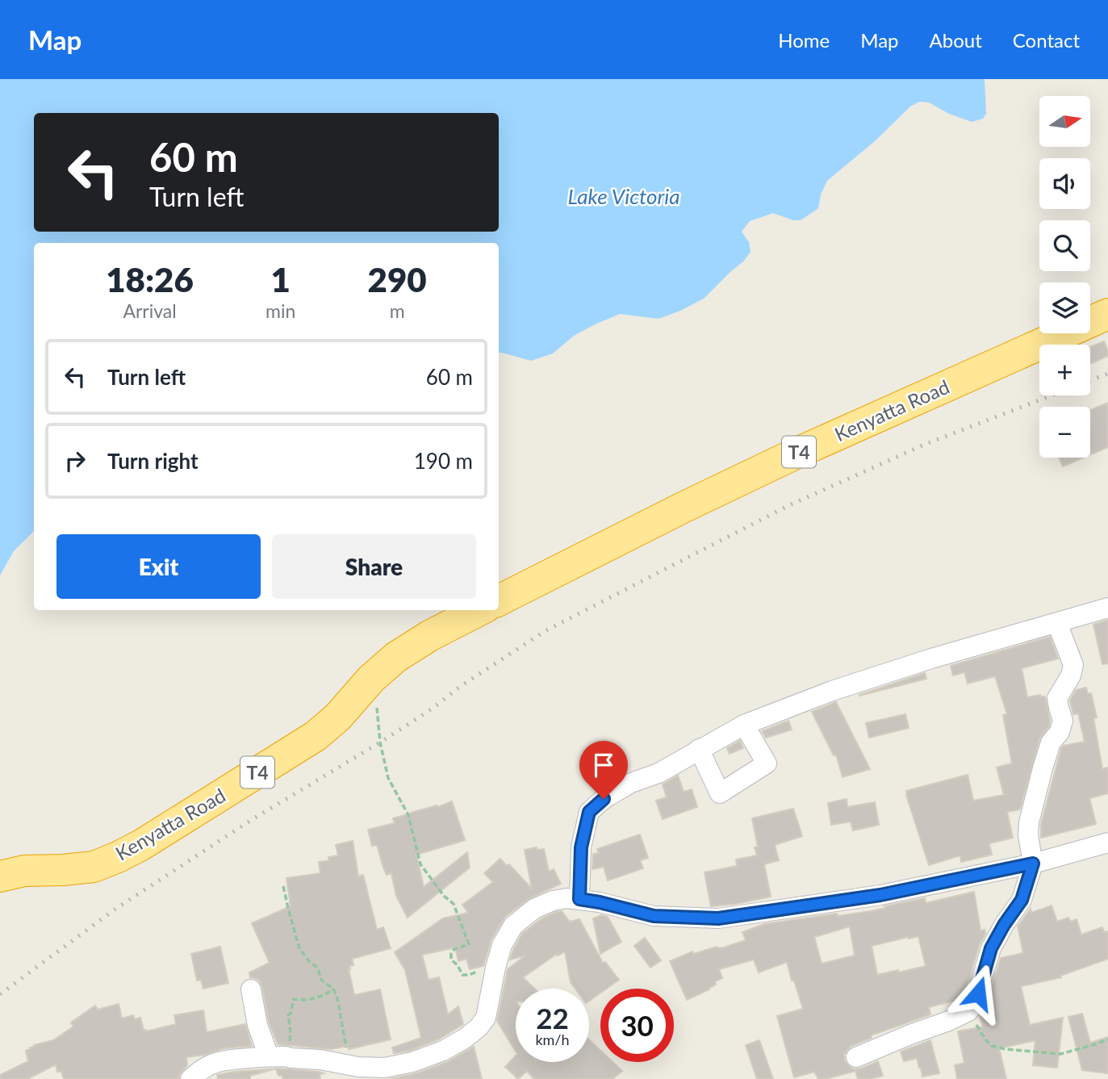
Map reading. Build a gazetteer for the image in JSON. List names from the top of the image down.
{
  "streets": {
    "highway": ["Kenyatta Road", "T4"]
  },
  "water": ["Lake Victoria"],
  "north": "right",
  "page": {
    "header": "Map",
    "nav": [
      "Home",
      "Map",
      "About",
      "Contact"
    ],
    "map_buttons": ["+", "−"],
    "turn": ["60 m", "Turn left"],
    "eta": [
      "18:26",
      "Arrival",
      "1",
      "min",
      "290",
      "m"
    ],
    "list": [
      {
        "name": "Turn left",
        "value": "60 m"
      },
      {
        "name": "Turn right",
        "value": "190 m"
      }
    ],
    "buttons": ["Exit", "Share"],
    "speed": "22 km/h",
    "limit": "30"
  }
}
